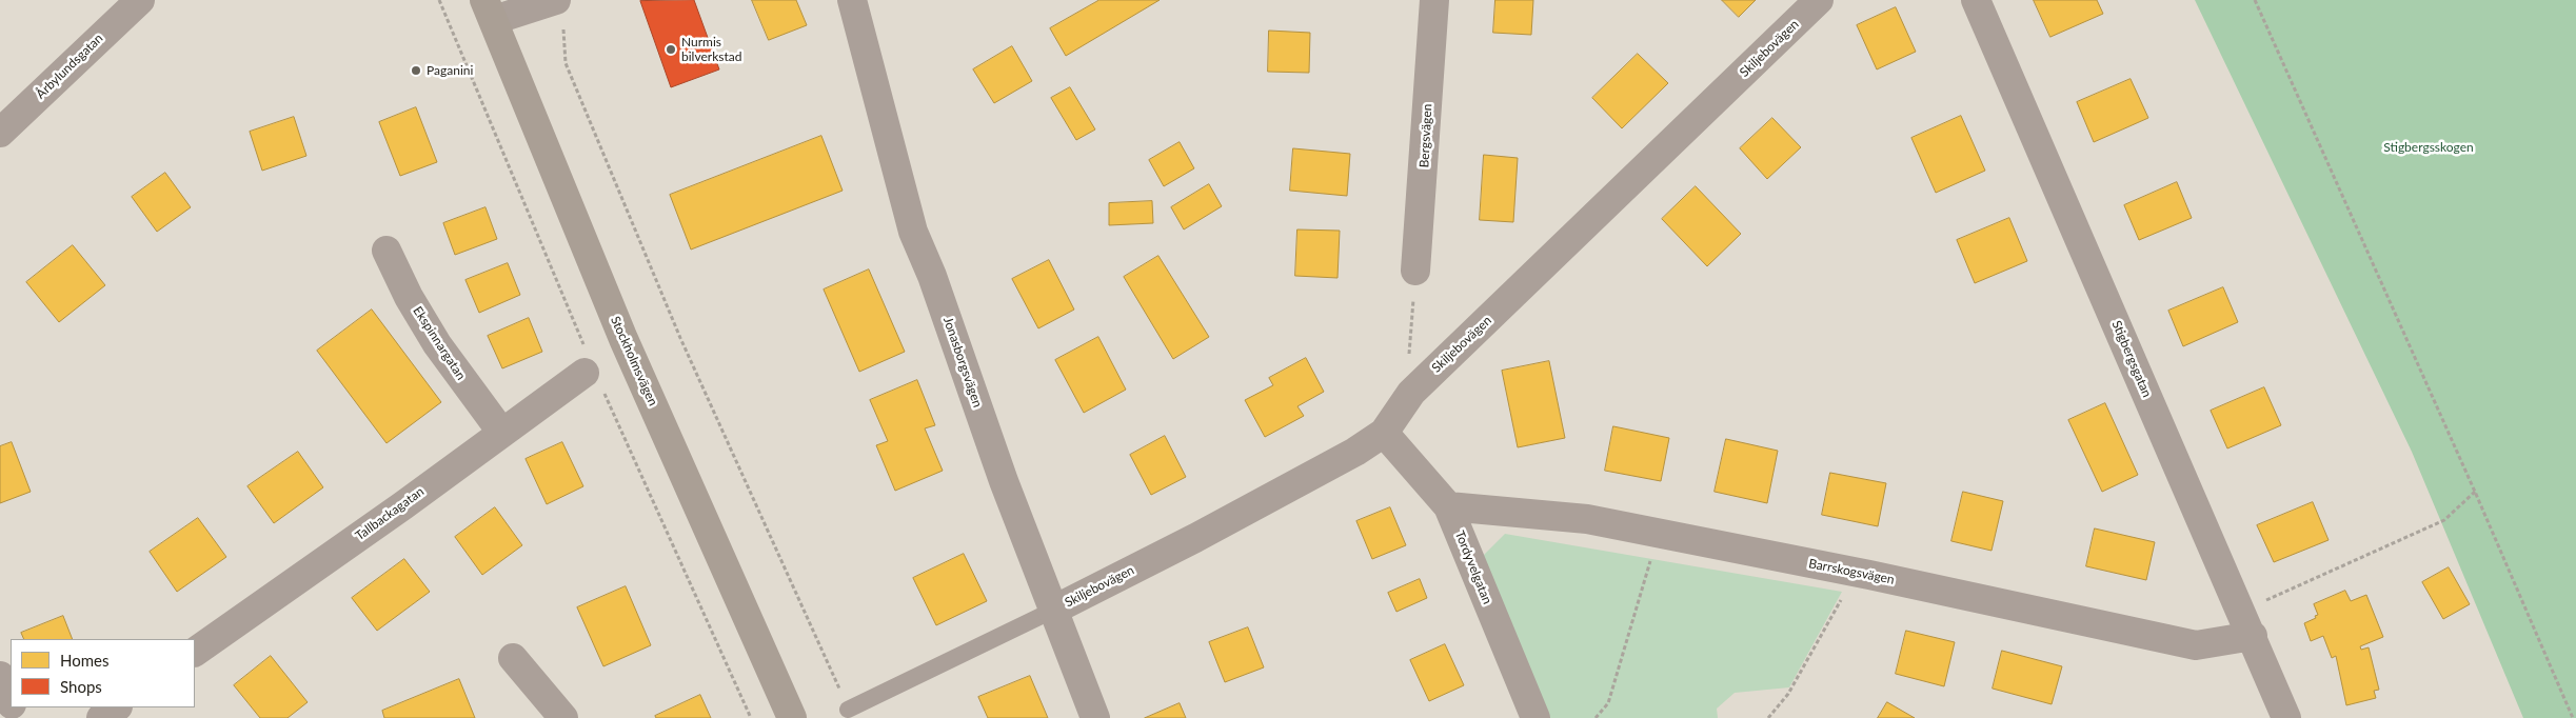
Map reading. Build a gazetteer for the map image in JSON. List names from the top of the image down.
{
  "streets": {
    "main road": ["Stockholmsvägen"],
    "street": [
      "Skiljebovägen",
      "Årbylundsgatan",
      "Bergsvägen",
      "Ekspinnargatan",
      "Stigbergsgatan",
      "Jonasborgsvägen",
      "Tallbackagatan",
      "Tordyvelgatan",
      "Barrskogsvägen"
    ]
  },
  "crossings": [
    ["Skiljebovägen", "Jonasborgsvägen"],
    ["Skiljebovägen", "Tordyvelgatan"],
    ["Ekspinnargatan", "Tallbackagatan"],
    ["Stigbergsgatan", "Barrskogsvägen"],
    ["Tordyvelgatan", "Barrskogsvägen"]
  ],
  "parks": ["Stigbergsskogen"],
  "places": ["Nurmis bilverkstad", "Paganini"],
  "legend": ["Homes", "Shops"]
}
